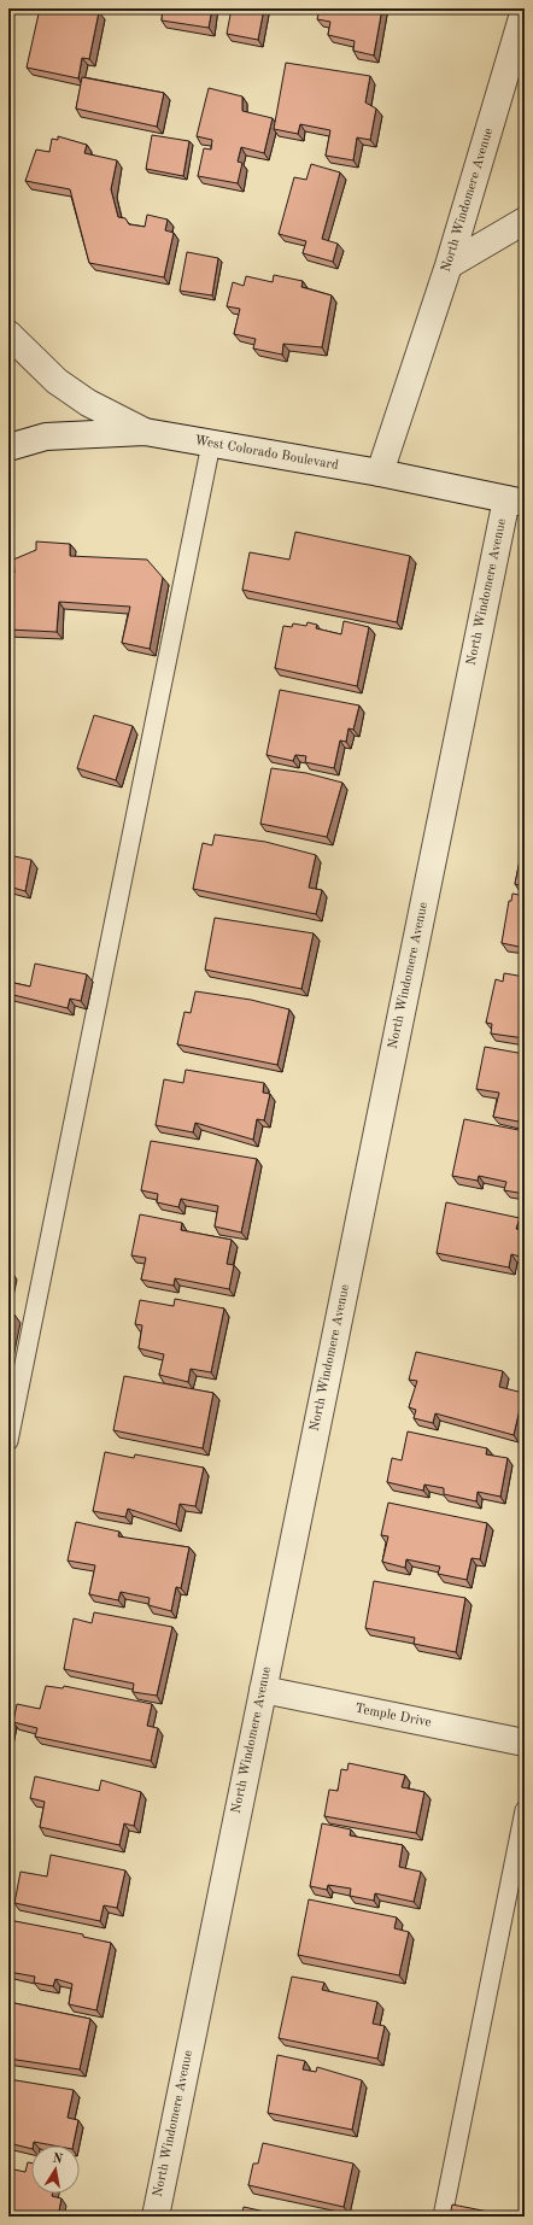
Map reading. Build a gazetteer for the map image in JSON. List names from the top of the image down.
{
  "streets": {
    "street": ["North Windomere Avenue", "West Colorado Boulevard", "Temple Drive"]
  },
  "crossings": [
    ["North Windomere Avenue", "West Colorado Boulevard"],
    ["North Windomere Avenue", "Temple Drive"]
  ],
  "north": "top"
}
